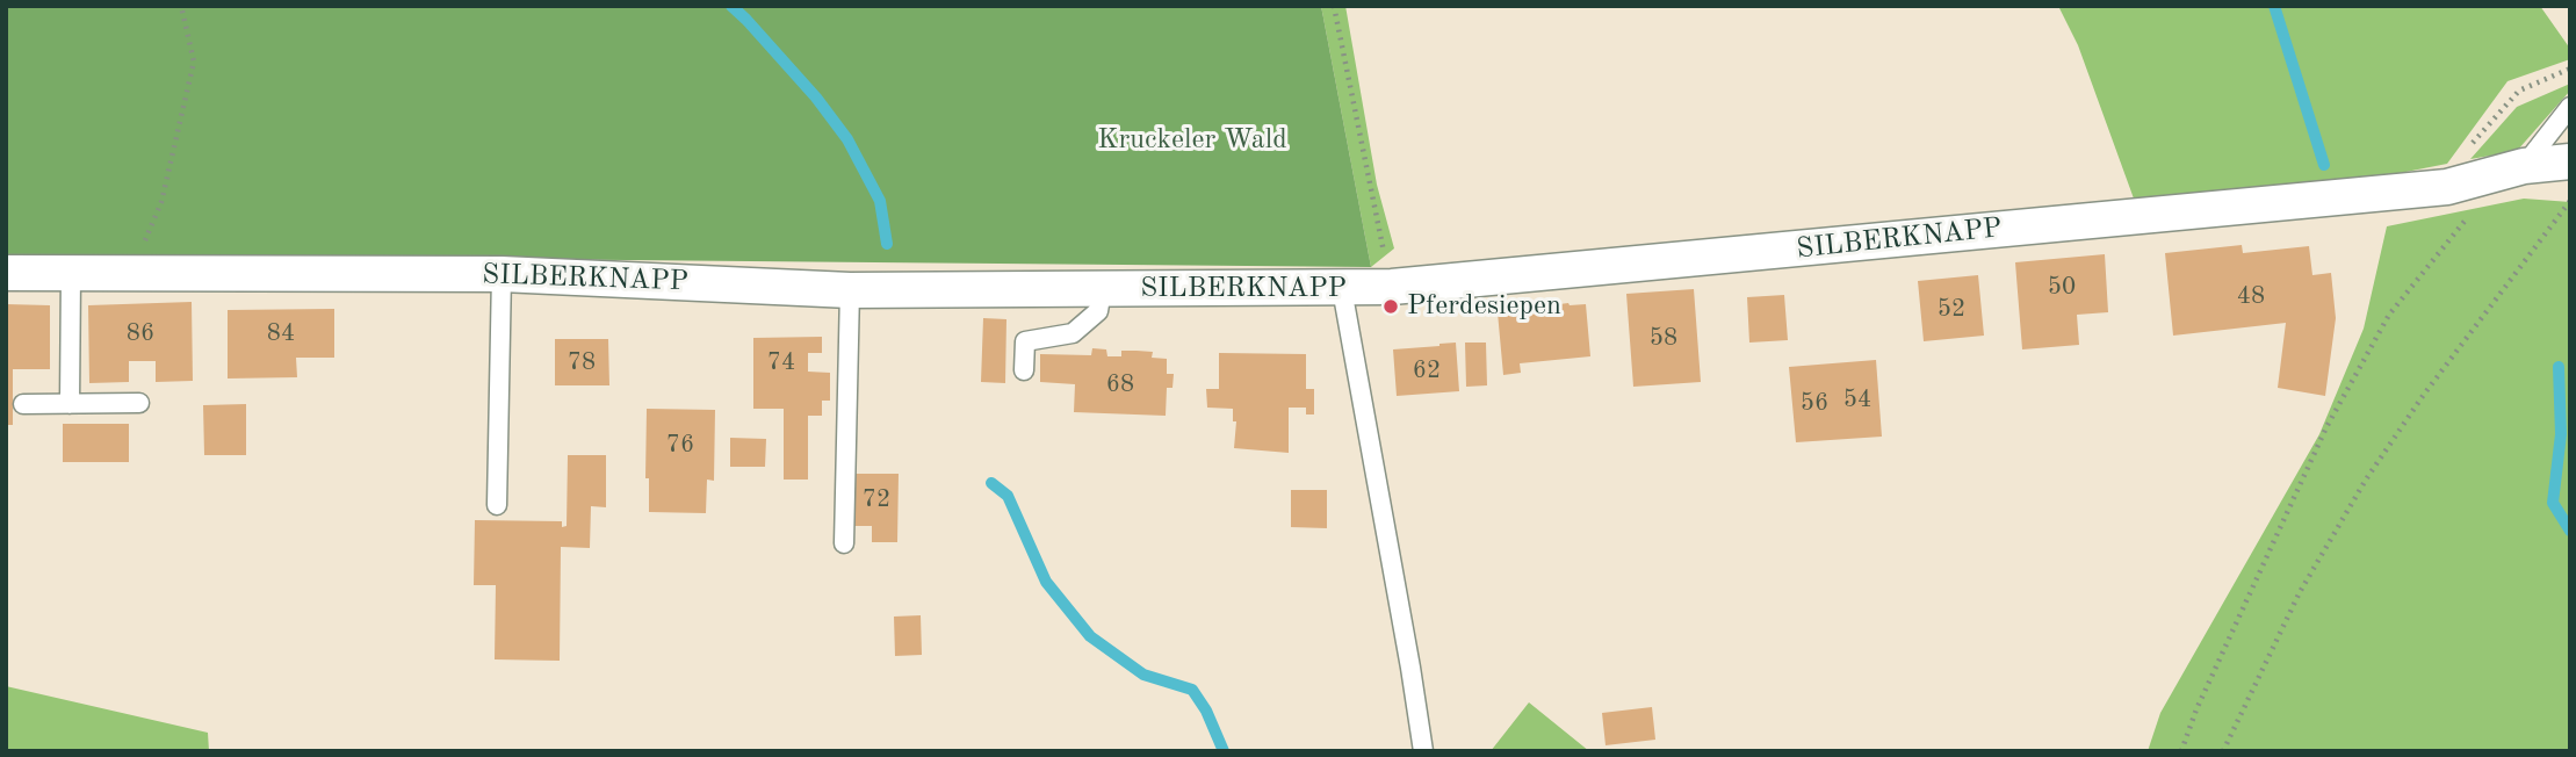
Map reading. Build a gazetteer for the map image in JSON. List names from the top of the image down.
{
  "streets": {
    "street": ["SILBERKNAPP"]
  },
  "parks": ["Kruckeler Wald"],
  "places": ["Pferdesiepen"],
  "house_numbers": [
    "50",
    "48",
    "52",
    "86",
    "84",
    "58",
    "78",
    "74",
    "62",
    "68",
    "54",
    "56",
    "76",
    "72"
  ]
}
